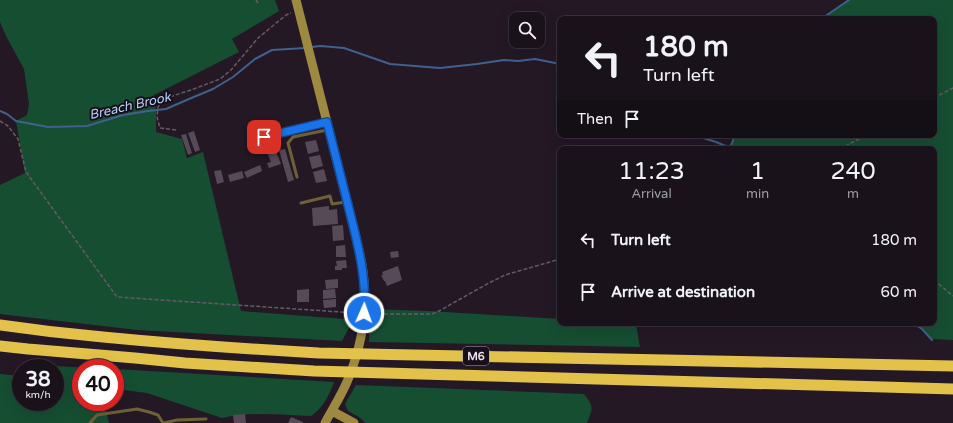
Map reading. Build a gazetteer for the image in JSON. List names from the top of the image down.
{
  "streets": {
    "highway": ["M6"]
  },
  "water": ["Breach Brook"],
  "page": {
    "turn": ["180 m", "Turn left"],
    "then": "Then",
    "eta": [
      "11:23",
      "Arrival",
      "1",
      "min",
      "240",
      "m"
    ],
    "list": [
      {
        "name": "Turn left",
        "value": "180 m"
      },
      {
        "name": "Arrive at destination",
        "value": "60 m"
      }
    ],
    "speed": "38 km/h",
    "limit": "40"
  }
}
